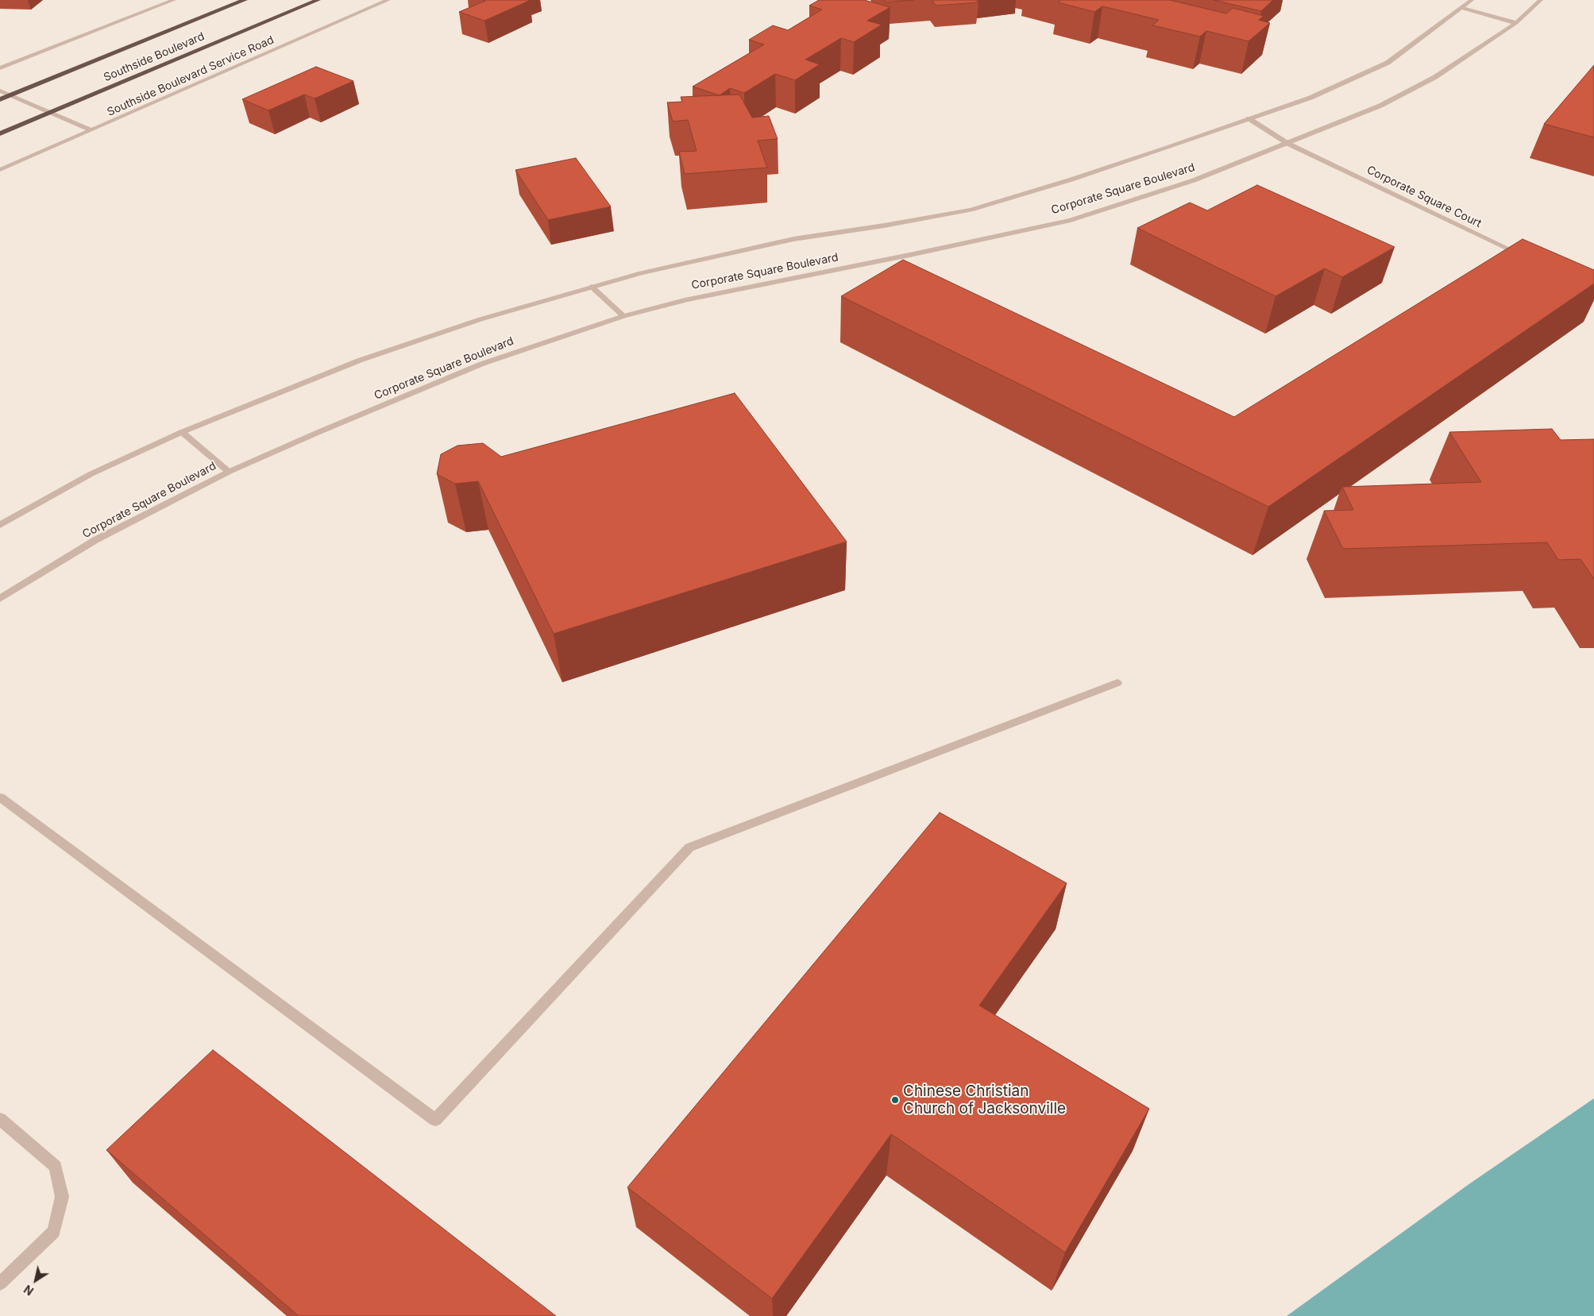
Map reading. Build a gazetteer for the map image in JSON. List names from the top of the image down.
{
  "streets": {
    "highway": ["Southside Boulevard"],
    "street": ["Southside Boulevard Service Road", "Corporate Square Boulevard", "Corporate Square Court"]
  },
  "crossings": [
    ["Corporate Square Boulevard", "Corporate Square Court"]
  ],
  "places": ["Chinese Christian Church of Jacksonville"],
  "north": "bottom left"
}
